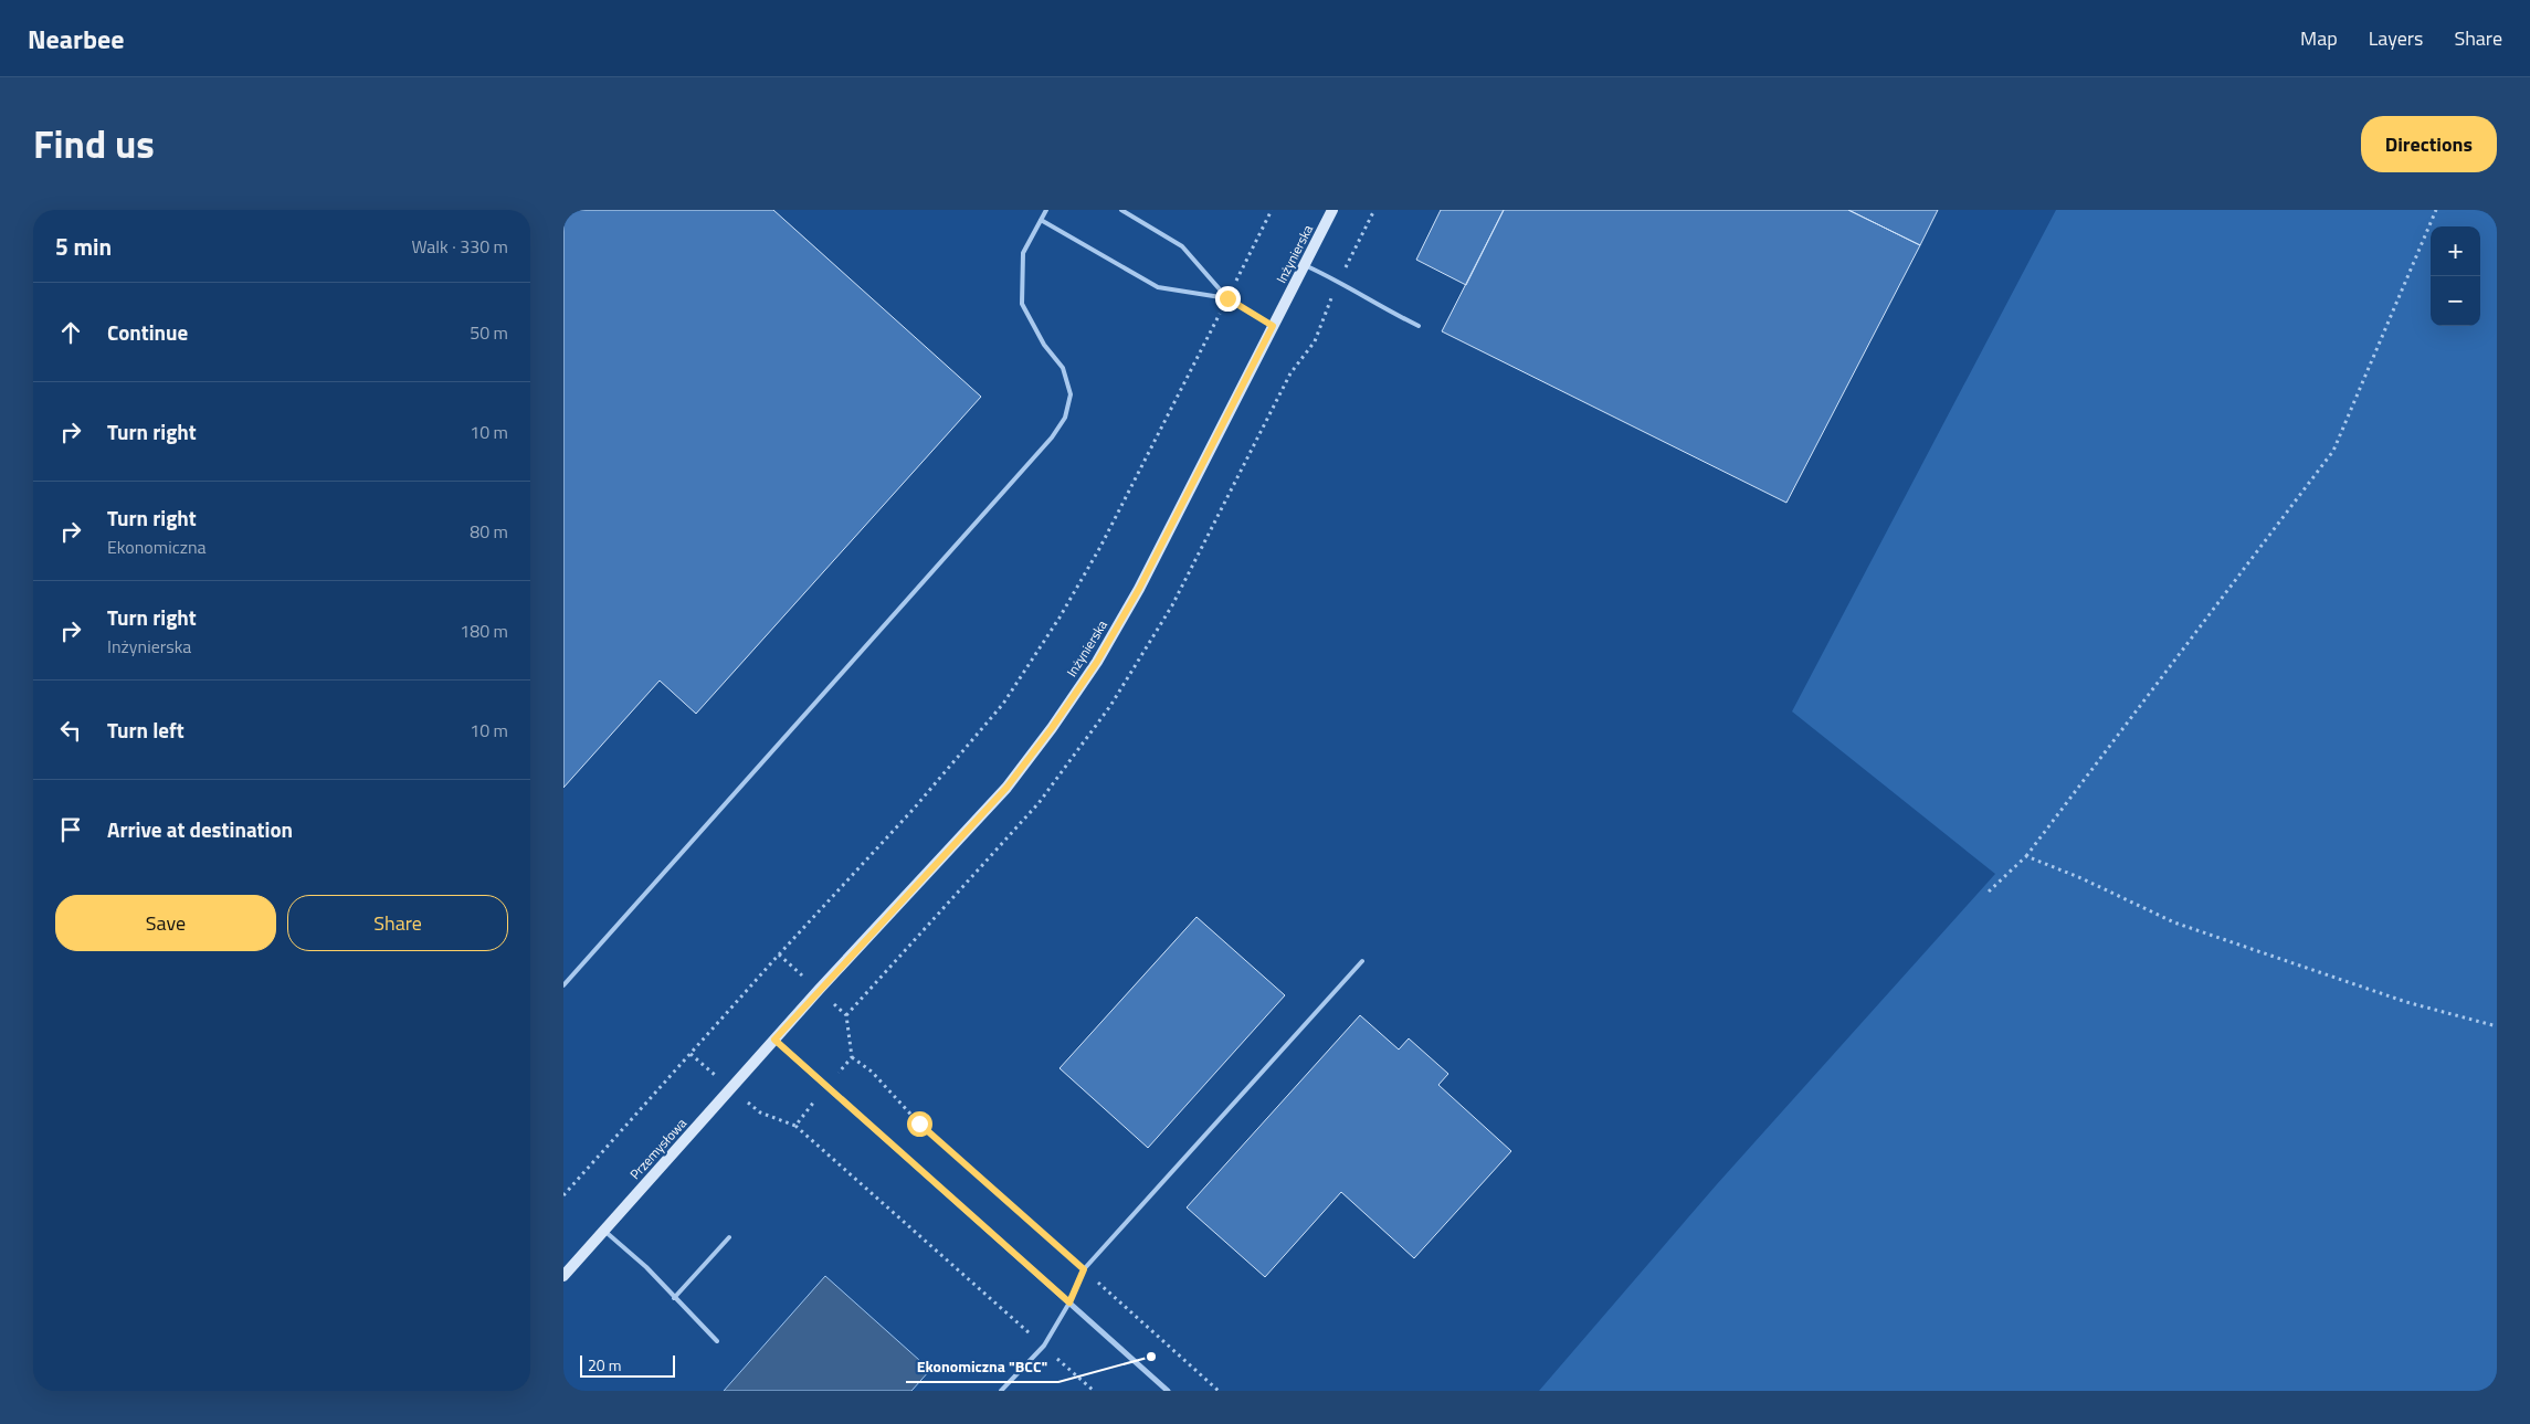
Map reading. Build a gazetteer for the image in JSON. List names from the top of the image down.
{
  "streets": {
    "street": ["Inżynierska", "Przemysłowa"]
  },
  "crossings": [
    ["Inżynierska", "Przemysłowa"]
  ],
  "places": ["Ekonomiczna \"BCC\""],
  "scale_bar": "20 m",
  "page": {
    "header": "Nearbee",
    "nav": ["Map", "Layers", "Share"],
    "title": "Find us",
    "buttons": [
      "Directions",
      ["Save", "Share"]
    ],
    "heading": ["5 min", "Walk · 330 m"],
    "map_buttons": ["+", "−"],
    "list": [
      ["Continue", "50 m"],
      ["Turn right", "10 m"],
      ["Turn right", "Ekonomiczna", "80 m"],
      ["Turn right", "Inżynierska", "180 m"],
      ["Turn left", "10 m"],
      "Arrive at destination"
    ],
    "scale": "20 m"
  }
}
